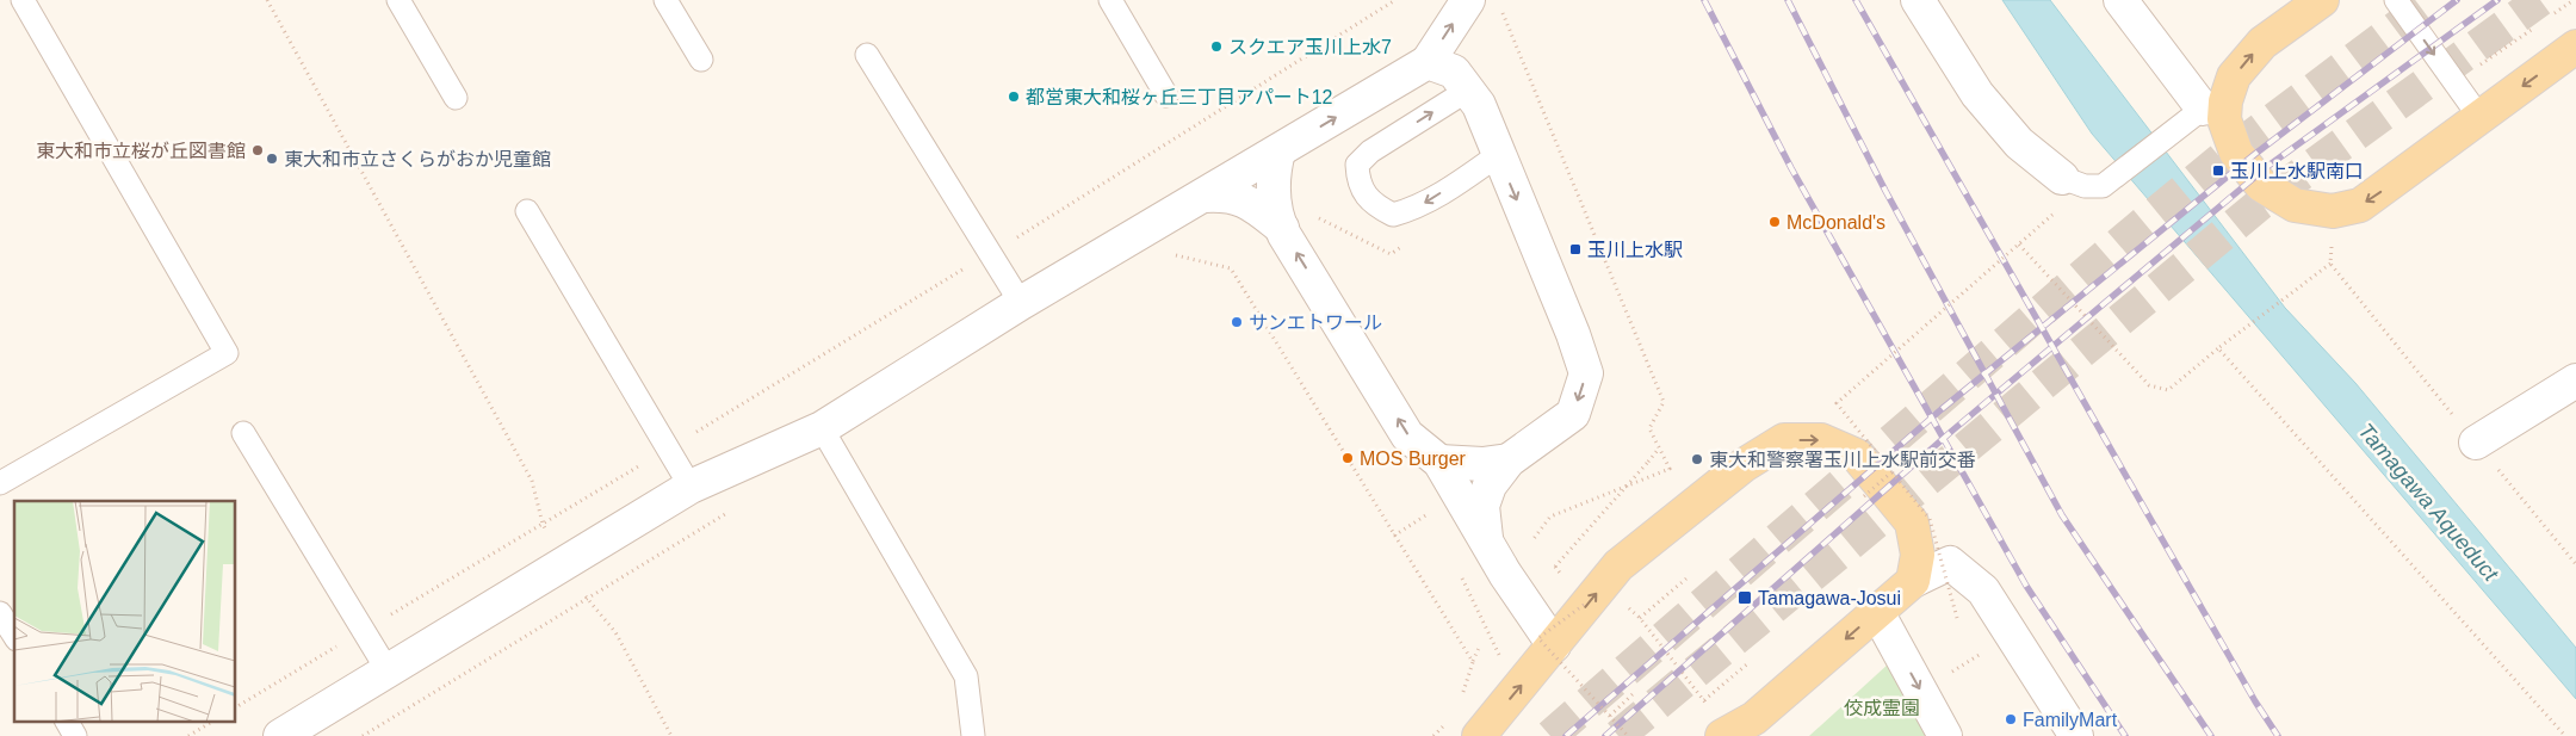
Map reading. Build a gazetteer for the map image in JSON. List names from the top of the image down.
{
  "water": ["Tamagawa Aqueduct"],
  "parks": ["佼成霊園"],
  "places": {
    "other": [
      "スクエア玉川上水7",
      "都営東大和桜ヶ丘三丁目アパート12",
      "東大和市立桜が丘図書館",
      "東大和市立さくらがおか児童館",
      "McDonald's",
      "サンエトワール",
      "MOS Burger",
      "東大和警察署玉川上水駅前交番",
      "FamilyMart"
    ],
    "transit": ["玉川上水駅南口", "玉川上水駅", "Tamagawa-Josui"]
  }
}
